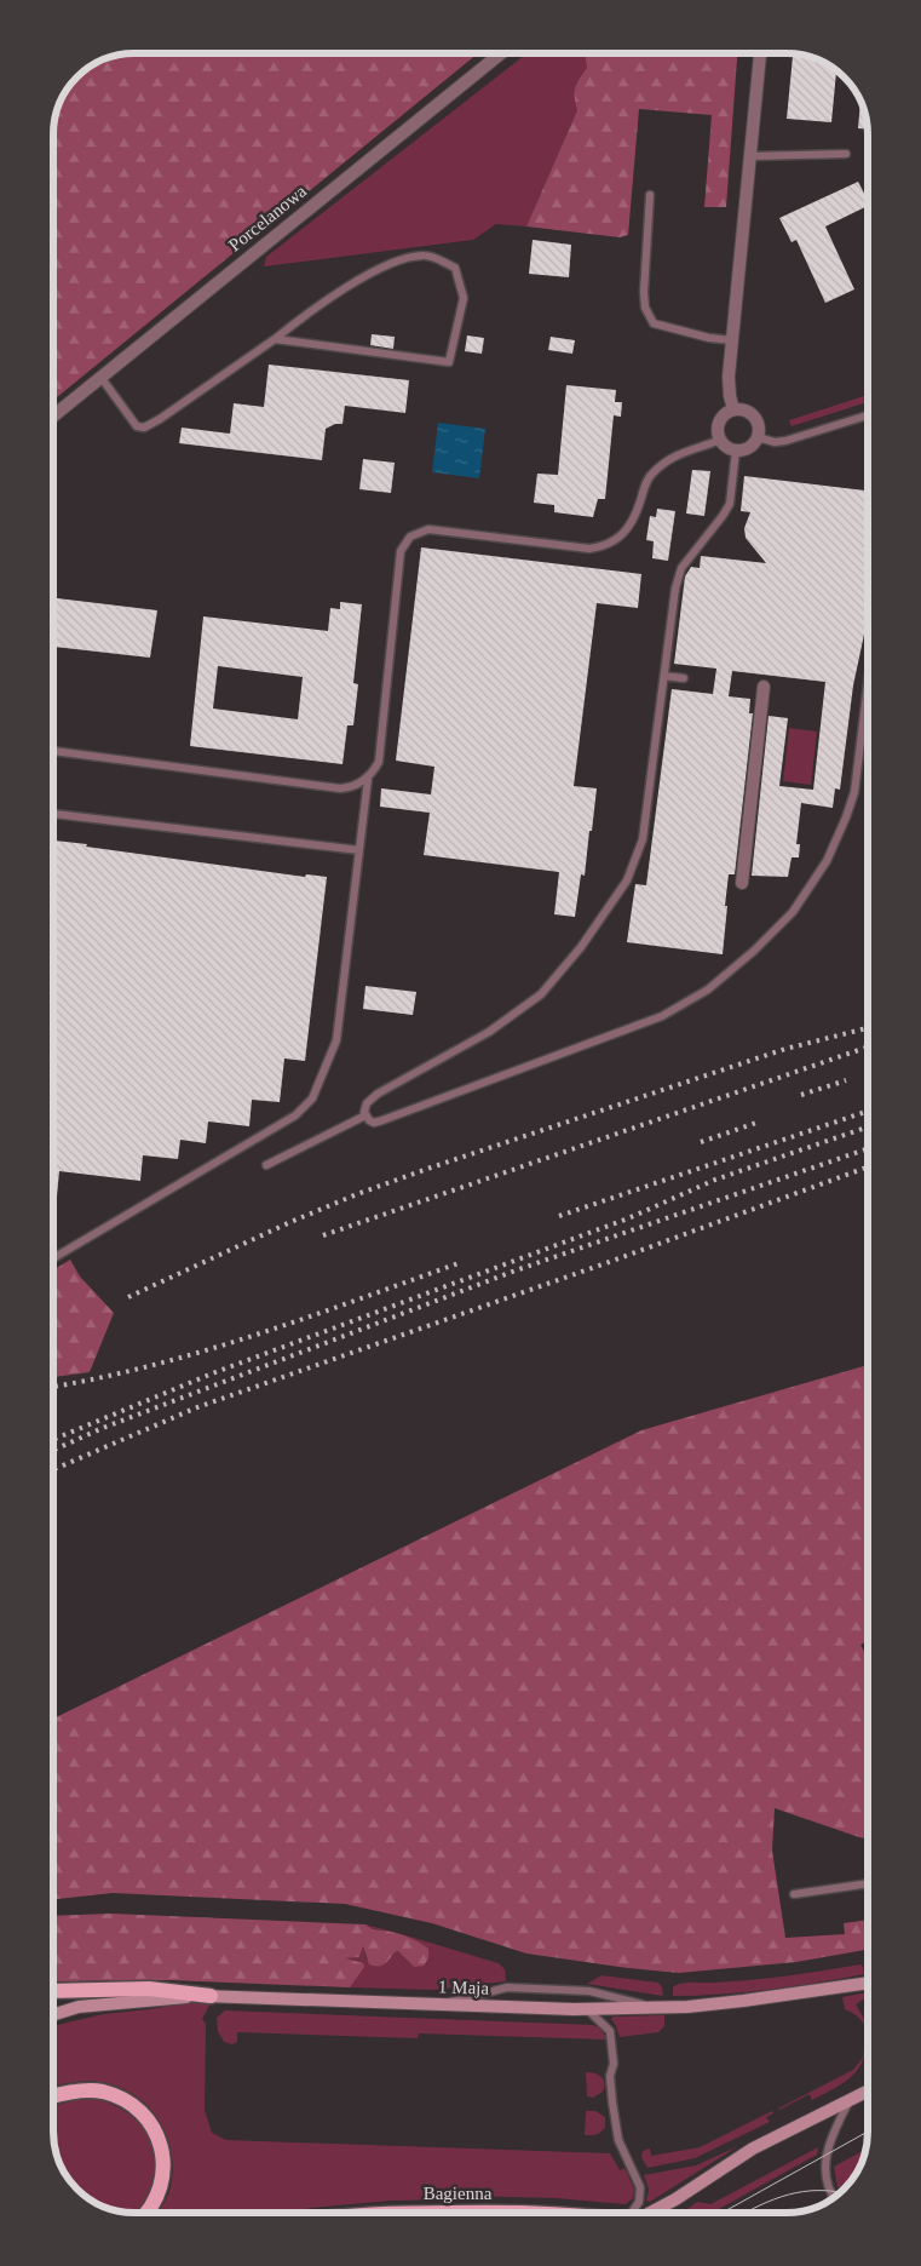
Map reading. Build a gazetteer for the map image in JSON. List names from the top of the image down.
{
  "streets": {
    "main road": ["Bagienna"],
    "street": ["Porcelanowa", "1 Maja"]
  }
}
